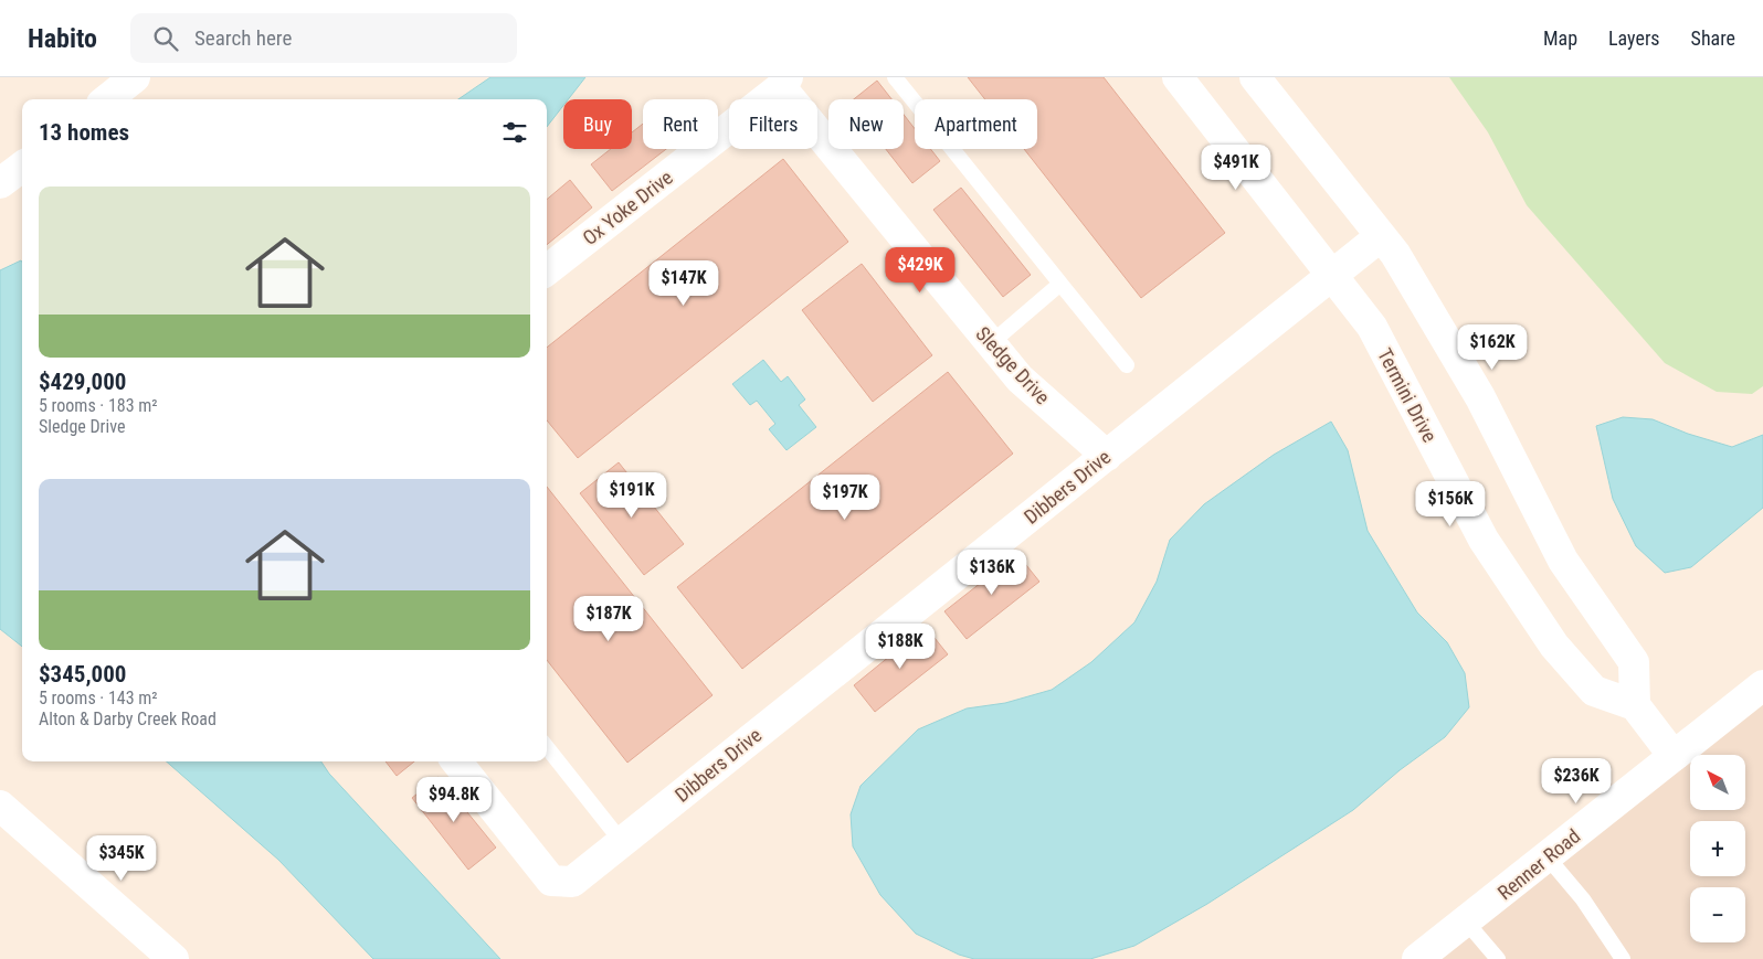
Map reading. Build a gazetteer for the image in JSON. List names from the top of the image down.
{
  "streets": {
    "street": [
      "Ox Yoke Drive",
      "Sledge Drive",
      "Termini Drive",
      "Dibbers Drive",
      "Renner Road"
    ]
  },
  "crossings": [
    ["Ox Yoke Drive", "Sledge Drive"],
    ["Sledge Drive", "Dibbers Drive"],
    ["Termini Drive", "Dibbers Drive"]
  ],
  "north": "top left",
  "page": {
    "header": "Habito",
    "search": "Search here",
    "nav": ["Map", "Layers", "Share"],
    "chip": [
      "Buy",
      "Rent",
      "Filters",
      "New",
      "Apartment"
    ],
    "heading": "13 homes",
    "price": [
      "$491K",
      "$429K",
      "$147K",
      "$162K",
      "$191K",
      "$197K",
      "$156K",
      "$136K",
      "$187K",
      "$188K",
      "$236K",
      "$94.8K",
      "$345K"
    ],
    "list": [
      {
        "name": "$429,000",
        "note": "5 rooms · 183 m² · Sledge Drive"
      },
      {
        "name": "$345,000",
        "note": "5 rooms · 143 m² · Alton & Darby Creek Road"
      }
    ],
    "map_buttons": ["+", "−"]
  }
}
